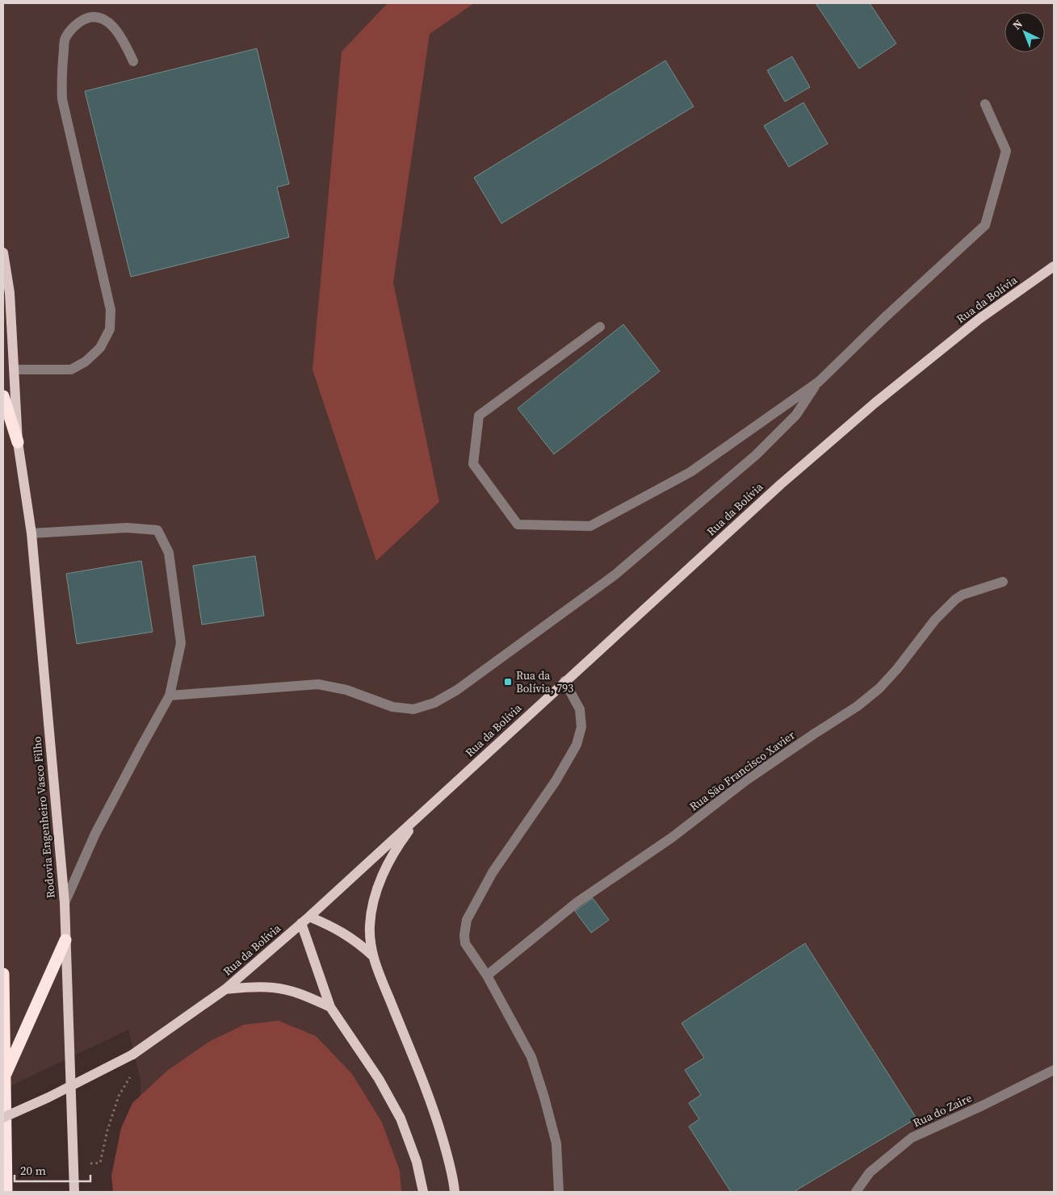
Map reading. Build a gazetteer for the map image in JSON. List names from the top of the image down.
{
  "streets": {
    "main road": ["Rua da Bolívia", "Rodovia Engenheiro Vasco Filho"],
    "street": ["Rua São Francisco Xavier", "Rua do Zaire"]
  },
  "places": {
    "transit": ["Rua da Bolívia, 793"]
  },
  "scale_bar": "20 m",
  "north": "top left"
}
